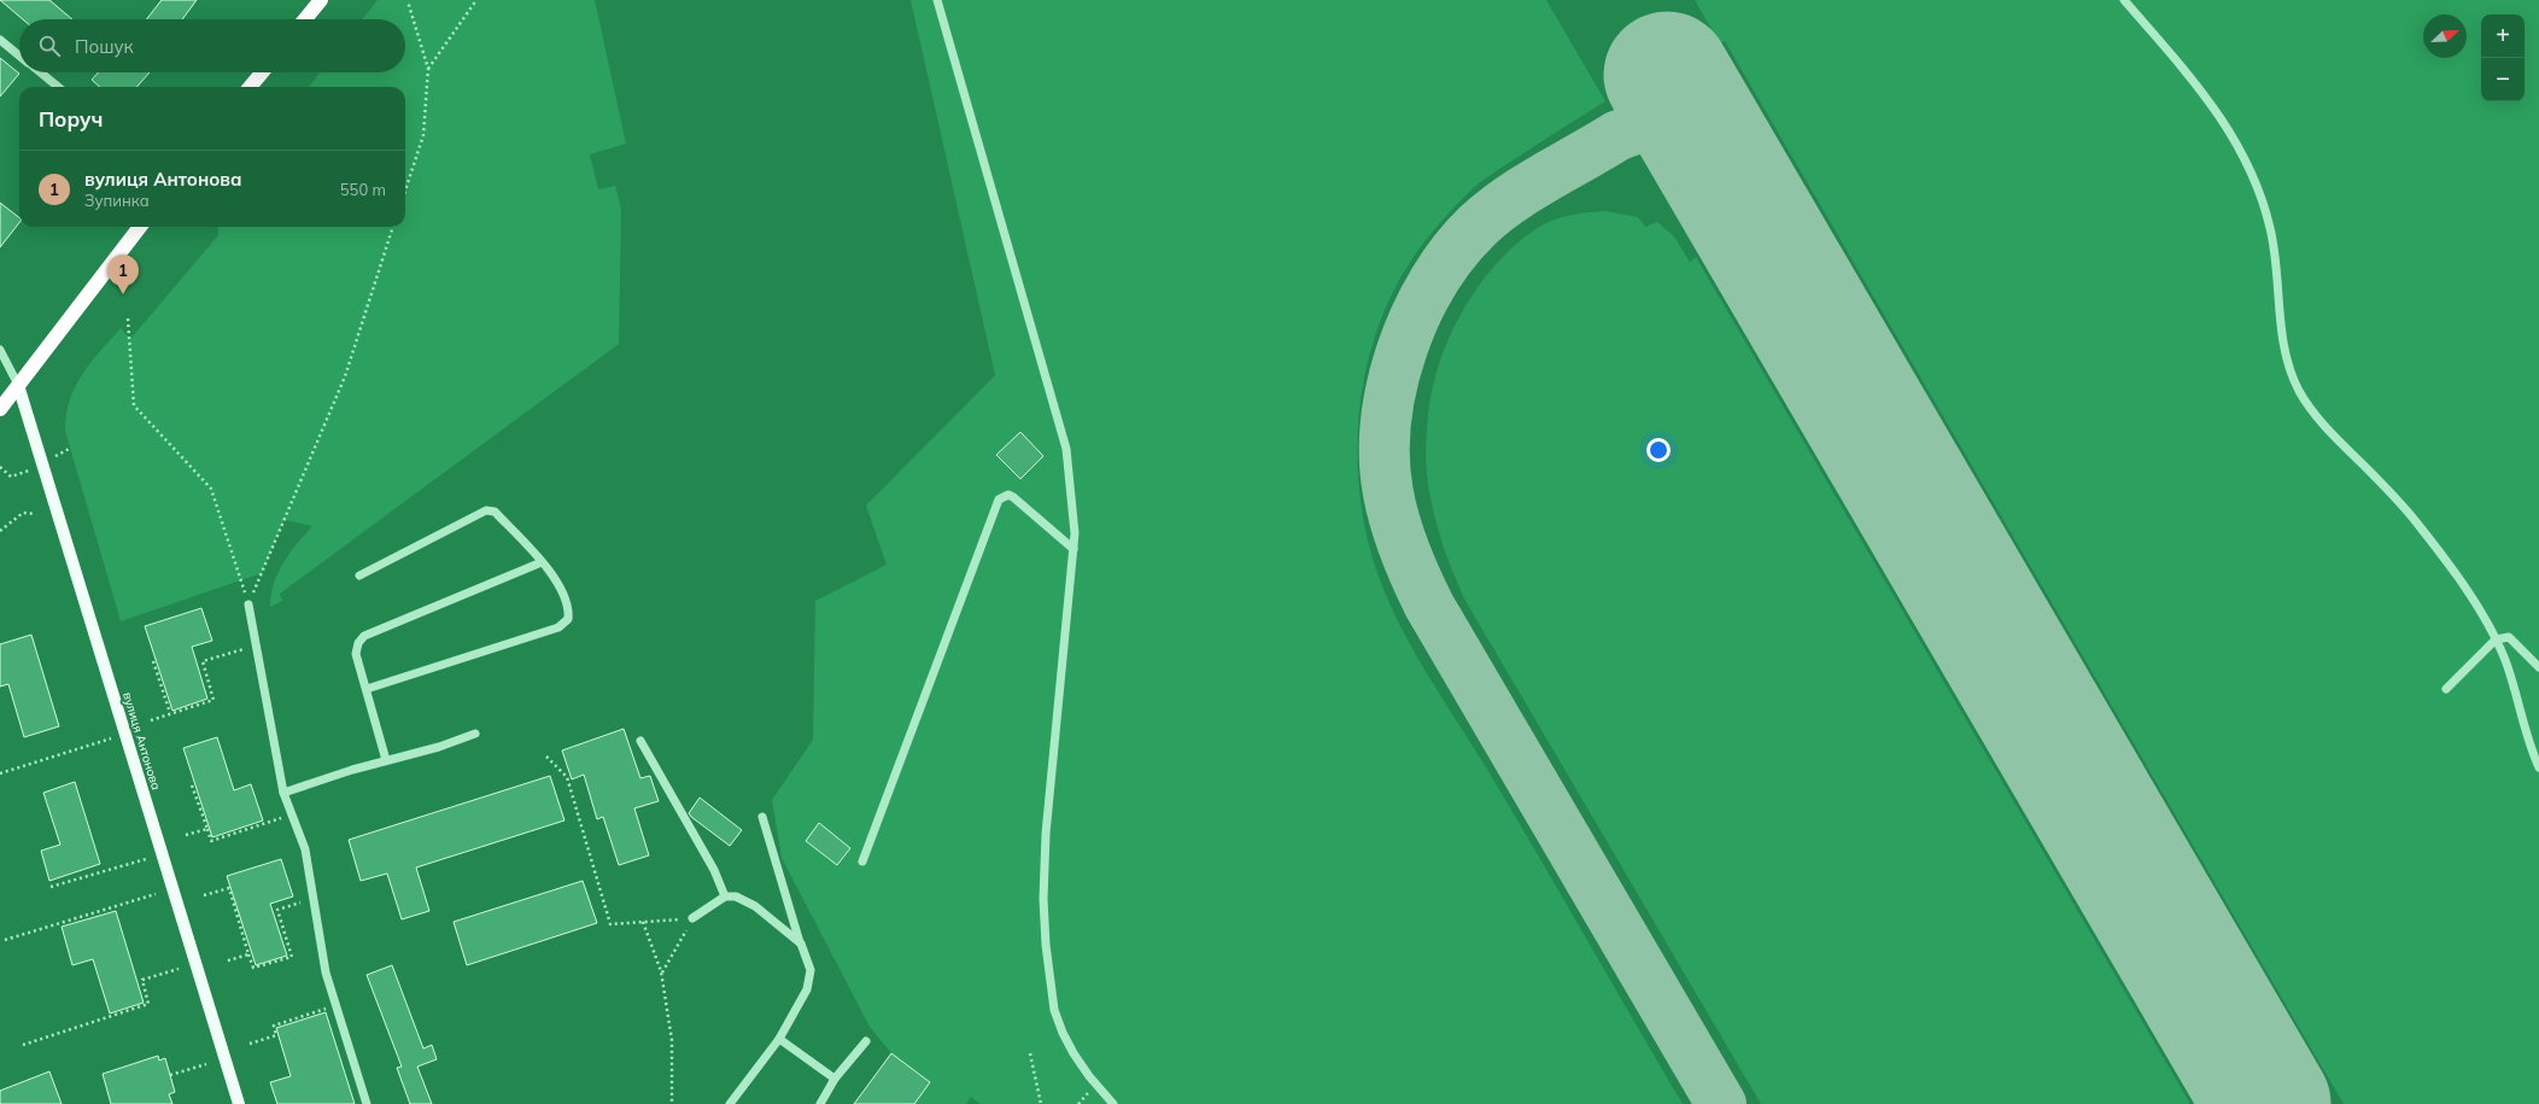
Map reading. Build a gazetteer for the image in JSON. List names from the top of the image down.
{
  "streets": {
    "main road": ["вулиця Антонова"]
  },
  "north": "top right",
  "page": {
    "map_buttons": ["+", "−"],
    "search": "Пошук",
    "heading": "Поруч",
    "list": [
      {
        "mark": "1",
        "name": "вулиця Антонова",
        "note": "Зупинка",
        "value": "550 m"
      }
    ],
    "pins": "1"
  }
}
